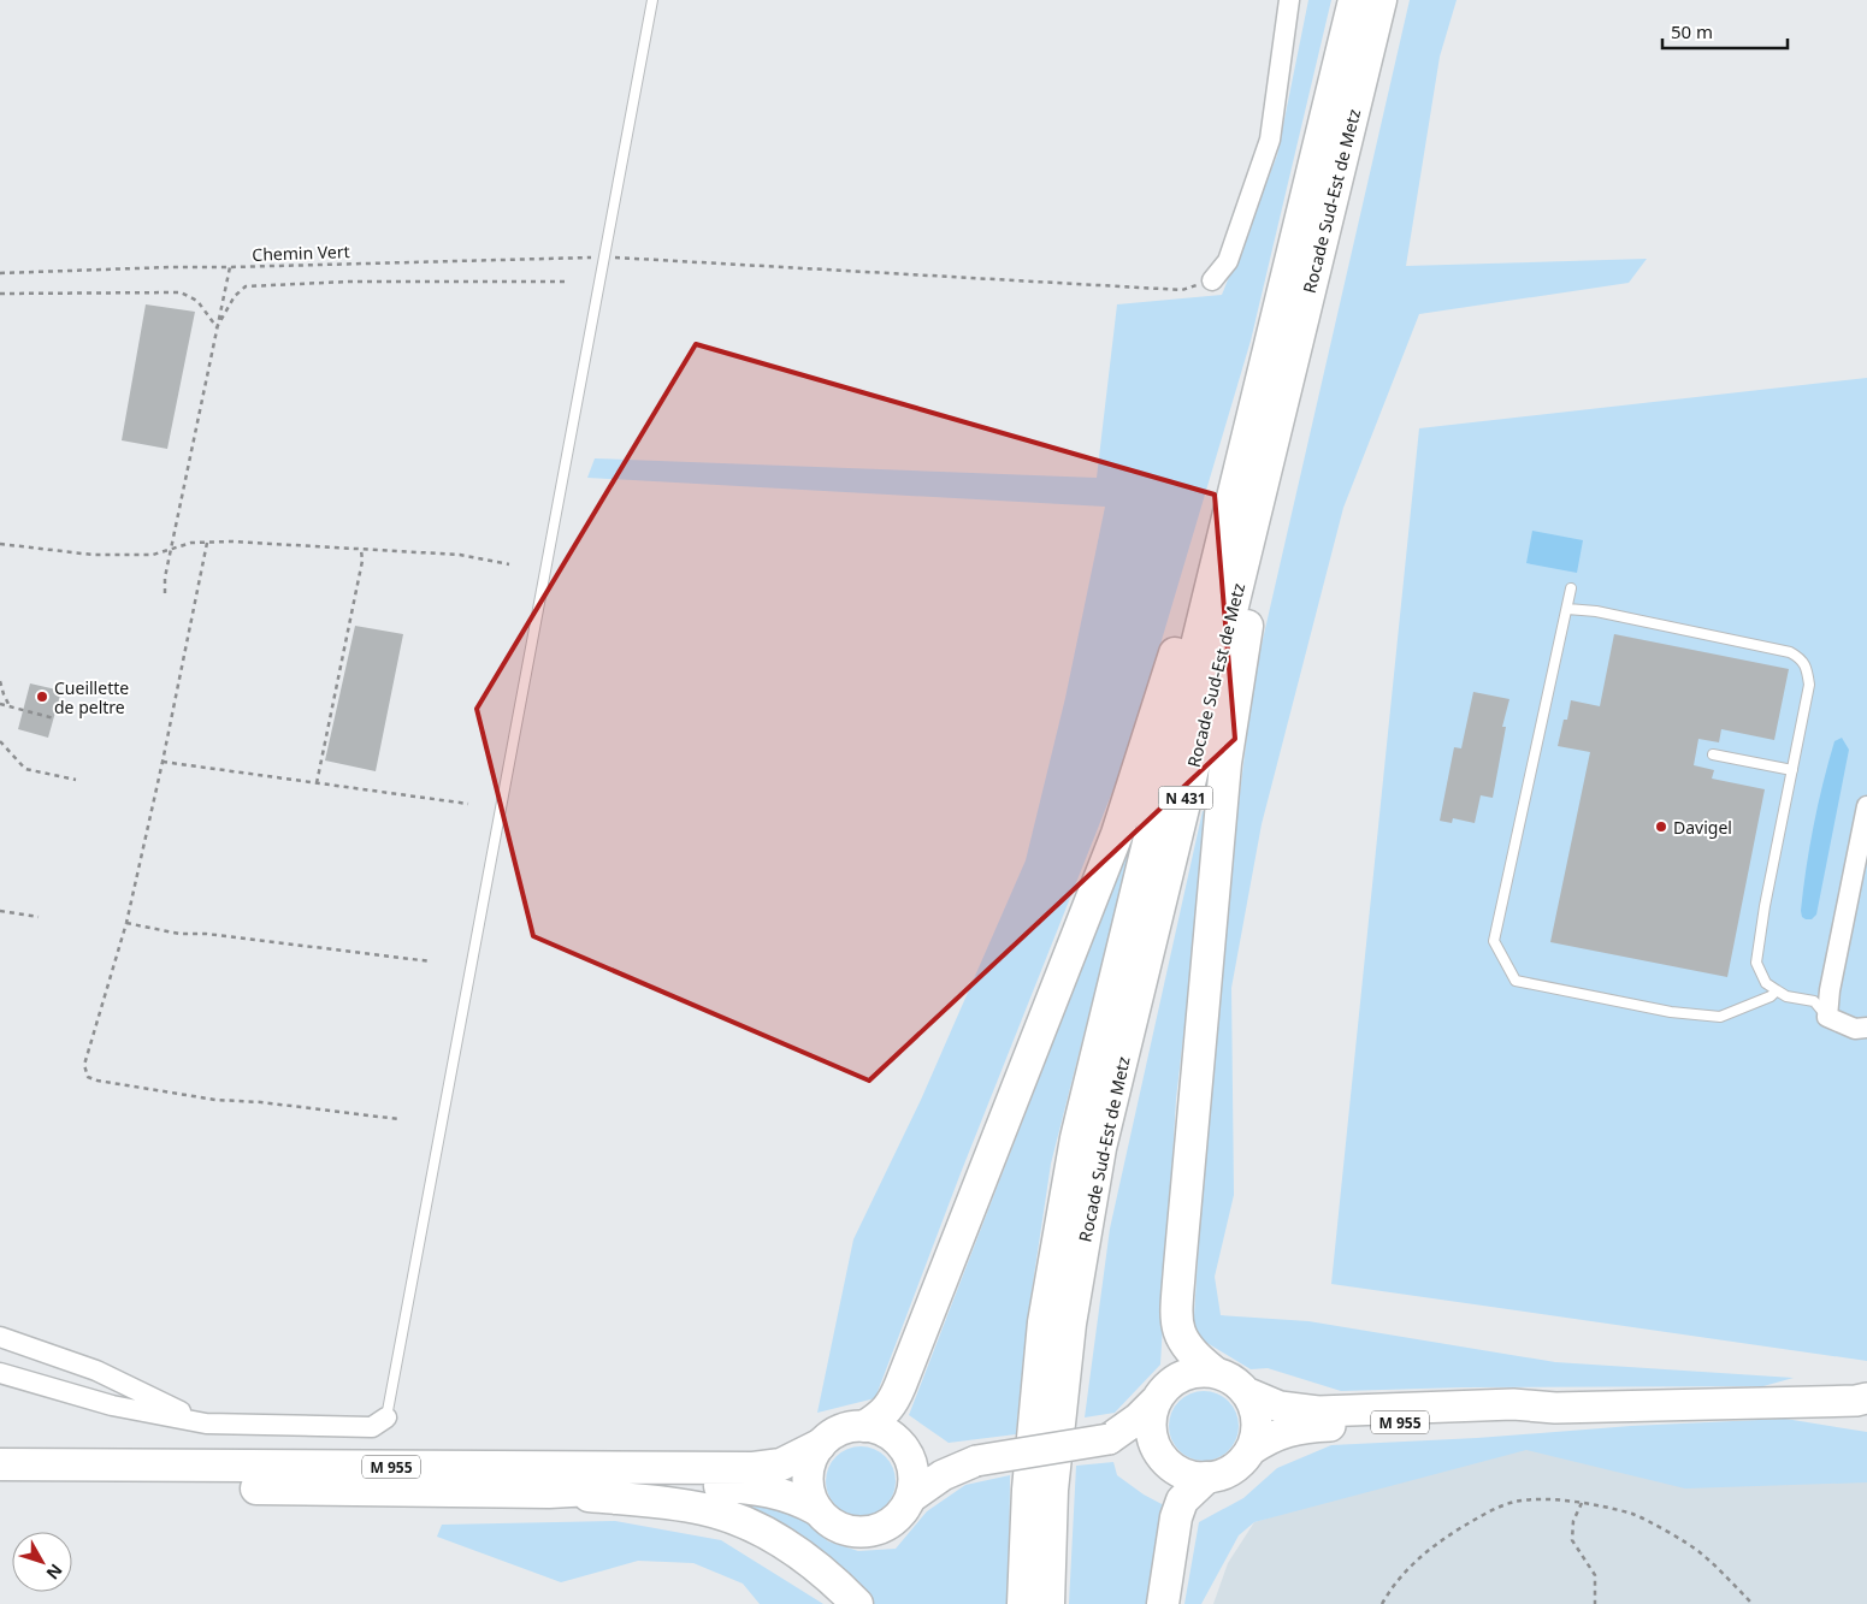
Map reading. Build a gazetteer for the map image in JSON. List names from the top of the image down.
{
  "streets": {
    "highway": ["Rocade Sud-Est de Metz", "N 431", "M 955"],
    "path": ["Chemin Vert"]
  },
  "places": ["Cueillette de peltre", "Davigel"],
  "scale_bar": "50 m",
  "north": "bottom right"
}
